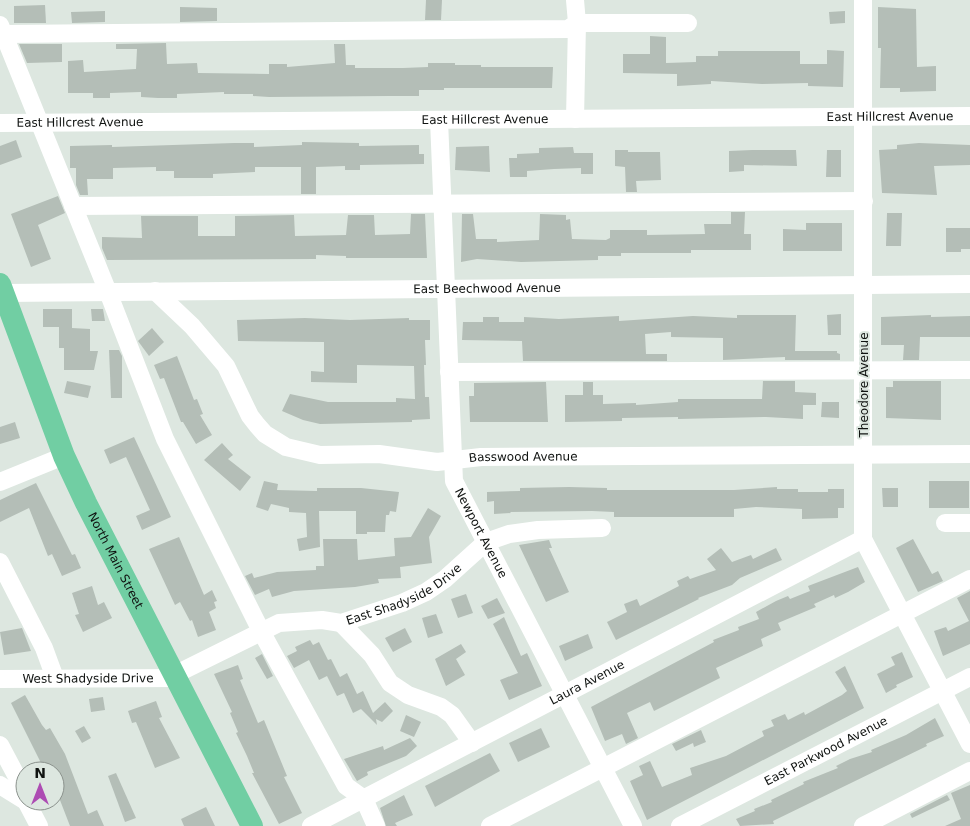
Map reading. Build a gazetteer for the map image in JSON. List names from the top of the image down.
{
  "streets": {
    "main road": ["North Main Street"],
    "street": [
      "East Hillcrest Avenue",
      "East Beechwood Avenue",
      "Theodore Avenue",
      "Basswood Avenue",
      "Newport Avenue",
      "East Shadyside Drive",
      "West Shadyside Drive",
      "Laura Avenue",
      "East Parkwood Avenue"
    ]
  },
  "crossings": [
    ["East Hillcrest Avenue", "Theodore Avenue"],
    ["East Hillcrest Avenue", "Newport Avenue"],
    ["East Beechwood Avenue", "Theodore Avenue"],
    ["East Beechwood Avenue", "Basswood Avenue"],
    ["East Beechwood Avenue", "Newport Avenue"],
    ["East Beechwood Avenue", "North Main Street"],
    ["Theodore Avenue", "Basswood Avenue"],
    ["Theodore Avenue", "Laura Avenue"],
    ["Theodore Avenue", "East Parkwood Avenue"],
    ["Basswood Avenue", "Newport Avenue"],
    ["Newport Avenue", "East Shadyside Drive"],
    ["Newport Avenue", "Laura Avenue"],
    ["North Main Street", "East Shadyside Drive"],
    ["North Main Street", "West Shadyside Drive"],
    ["East Shadyside Drive", "West Shadyside Drive"]
  ],
  "north": "top"
}
